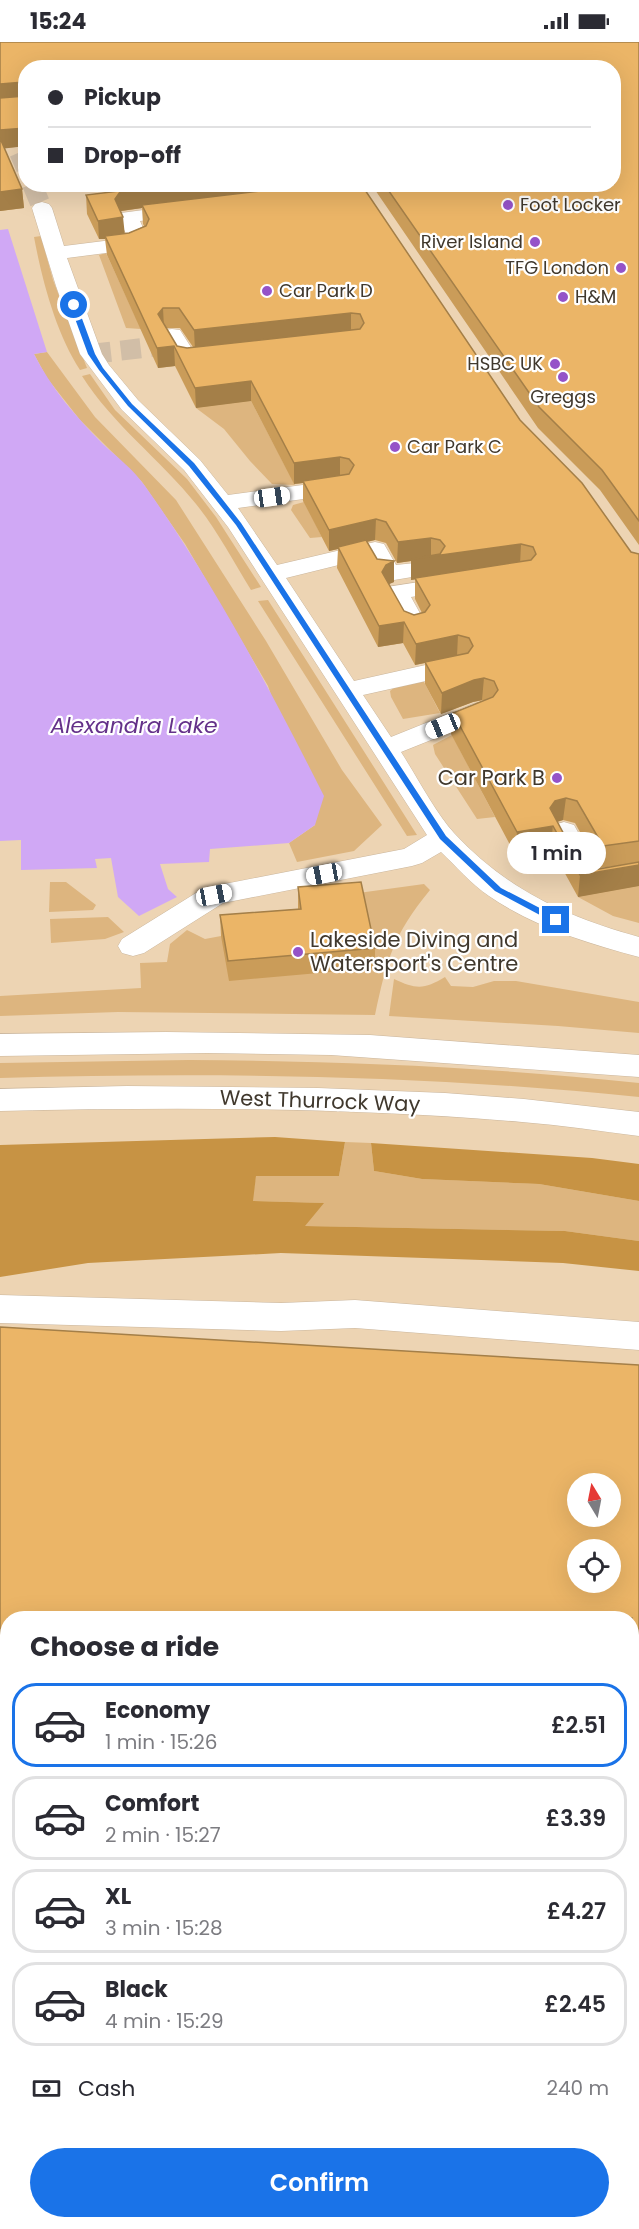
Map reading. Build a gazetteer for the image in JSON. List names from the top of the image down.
{
  "streets": {
    "main road": ["West Thurrock Way"]
  },
  "water": ["Alexandra Lake"],
  "places": [
    "Foot Locker",
    "River Island",
    "TFG London",
    "Car Park D",
    "H&M",
    "HSBC UK",
    "Greggs",
    "Car Park C",
    "Car Park B",
    "Lakeside Diving and Watersport's Centre"
  ],
  "north": "top",
  "page": {
    "status": "15:24",
    "banner": ["Pickup", "Drop-off"],
    "bubble": "1 min",
    "heading": "Choose a ride",
    "list": [
      {
        "name": "Economy",
        "note": "1 min · 15:26",
        "value": "£2.51"
      },
      {
        "name": "Comfort",
        "note": "2 min · 15:27",
        "value": "£3.39"
      },
      {
        "name": "XL",
        "note": "3 min · 15:28",
        "value": "£4.27"
      },
      {
        "name": "Black",
        "note": "4 min · 15:29",
        "value": "£2.45"
      }
    ],
    "pay": ["Cash", "240 m"],
    "buttons": "Confirm"
  }
}
